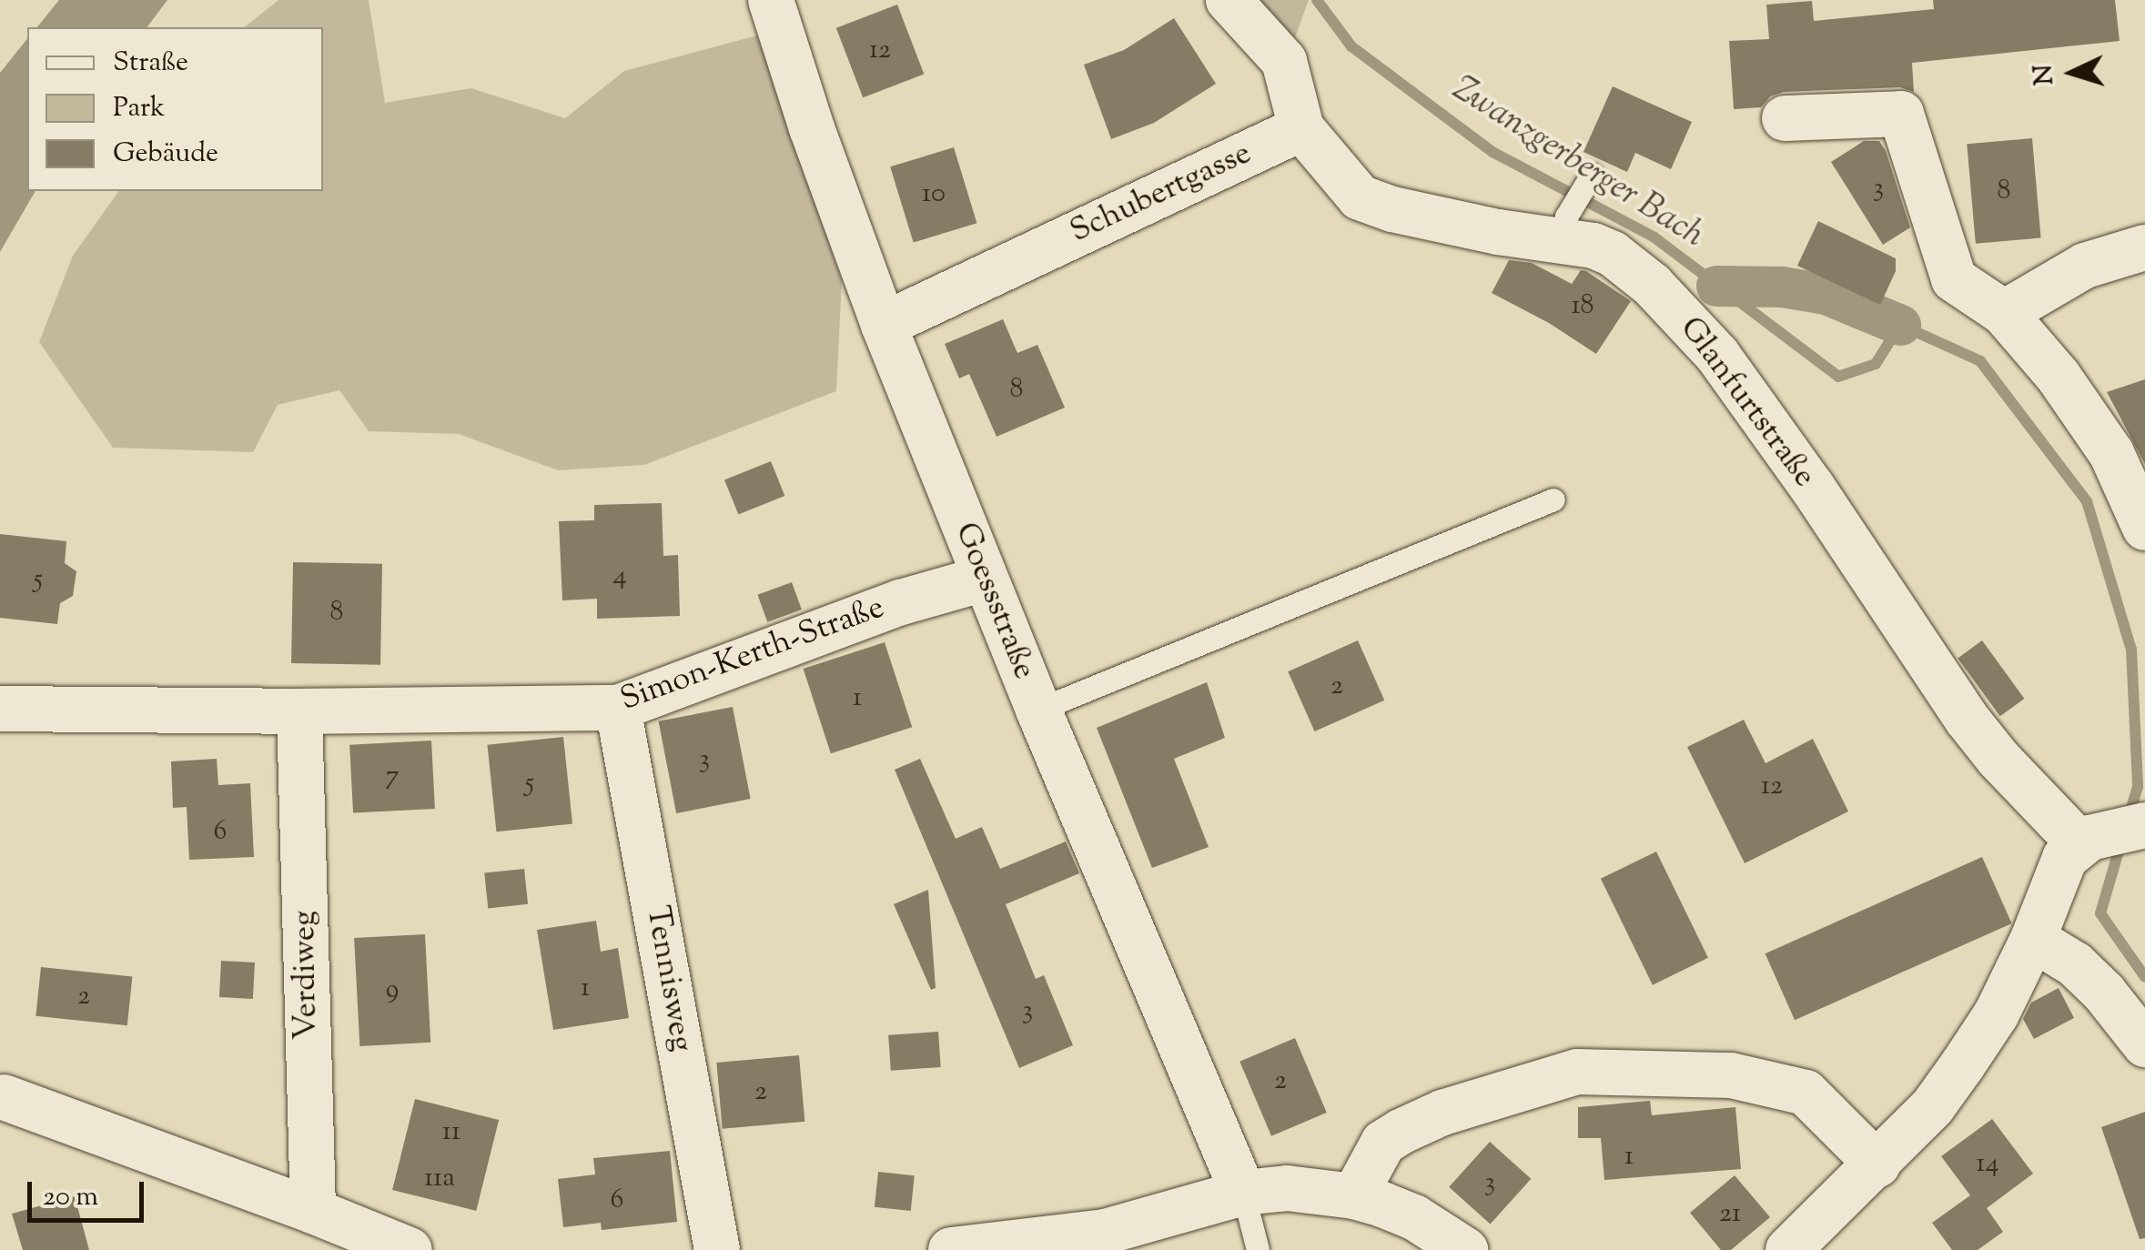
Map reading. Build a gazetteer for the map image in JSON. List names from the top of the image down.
{
  "streets": {
    "street": [
      "Schubertgasse",
      "Glanfurtstraße",
      "Goessstraße",
      "Simon-Kerth-Straße",
      "Verdiweg",
      "Tennisweg"
    ]
  },
  "crossings": [
    ["Schubertgasse", "Glanfurtstraße"],
    ["Schubertgasse", "Goessstraße"],
    ["Goessstraße", "Simon-Kerth-Straße"],
    ["Simon-Kerth-Straße", "Verdiweg"],
    ["Simon-Kerth-Straße", "Tennisweg"]
  ],
  "water": ["Zwanzgerberger Bach"],
  "house_numbers": [
    "12",
    "3",
    "8",
    "10",
    "18",
    "8",
    "4",
    "5",
    "8",
    "2",
    "1",
    "3",
    "7",
    "5",
    "12",
    "6",
    "1",
    "9",
    "2",
    "3",
    "2",
    "2",
    "11",
    "1",
    "14",
    "11a",
    "3",
    "6",
    "21"
  ],
  "legend": ["Straße", "Park", "Gebäude"],
  "scale_bar": "20 m",
  "north": "left"
}
